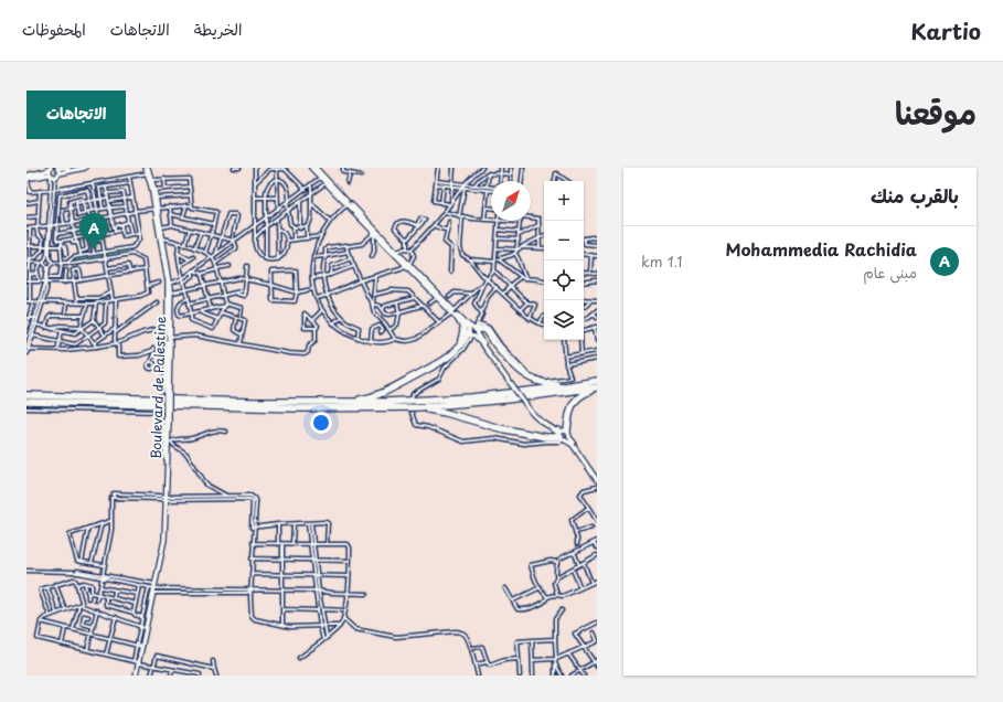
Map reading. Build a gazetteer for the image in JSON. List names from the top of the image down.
{
  "streets": {
    "street": ["Boulevard de Palestine"]
  },
  "north": "top right",
  "page": {
    "header": "Kartio",
    "nav": ["الخريطة", "الاتجاهات", "المحفوظات"],
    "title": "موقعنا",
    "buttons": "الاتجاهات",
    "heading": "بالقرب منك",
    "map_buttons": ["+", "−"],
    "pins": "A",
    "list": [
      {
        "mark": "A",
        "name": "Mohammedia Rachidia",
        "note": "مبنى عام",
        "value": "1.1 km"
      }
    ]
  }
}
